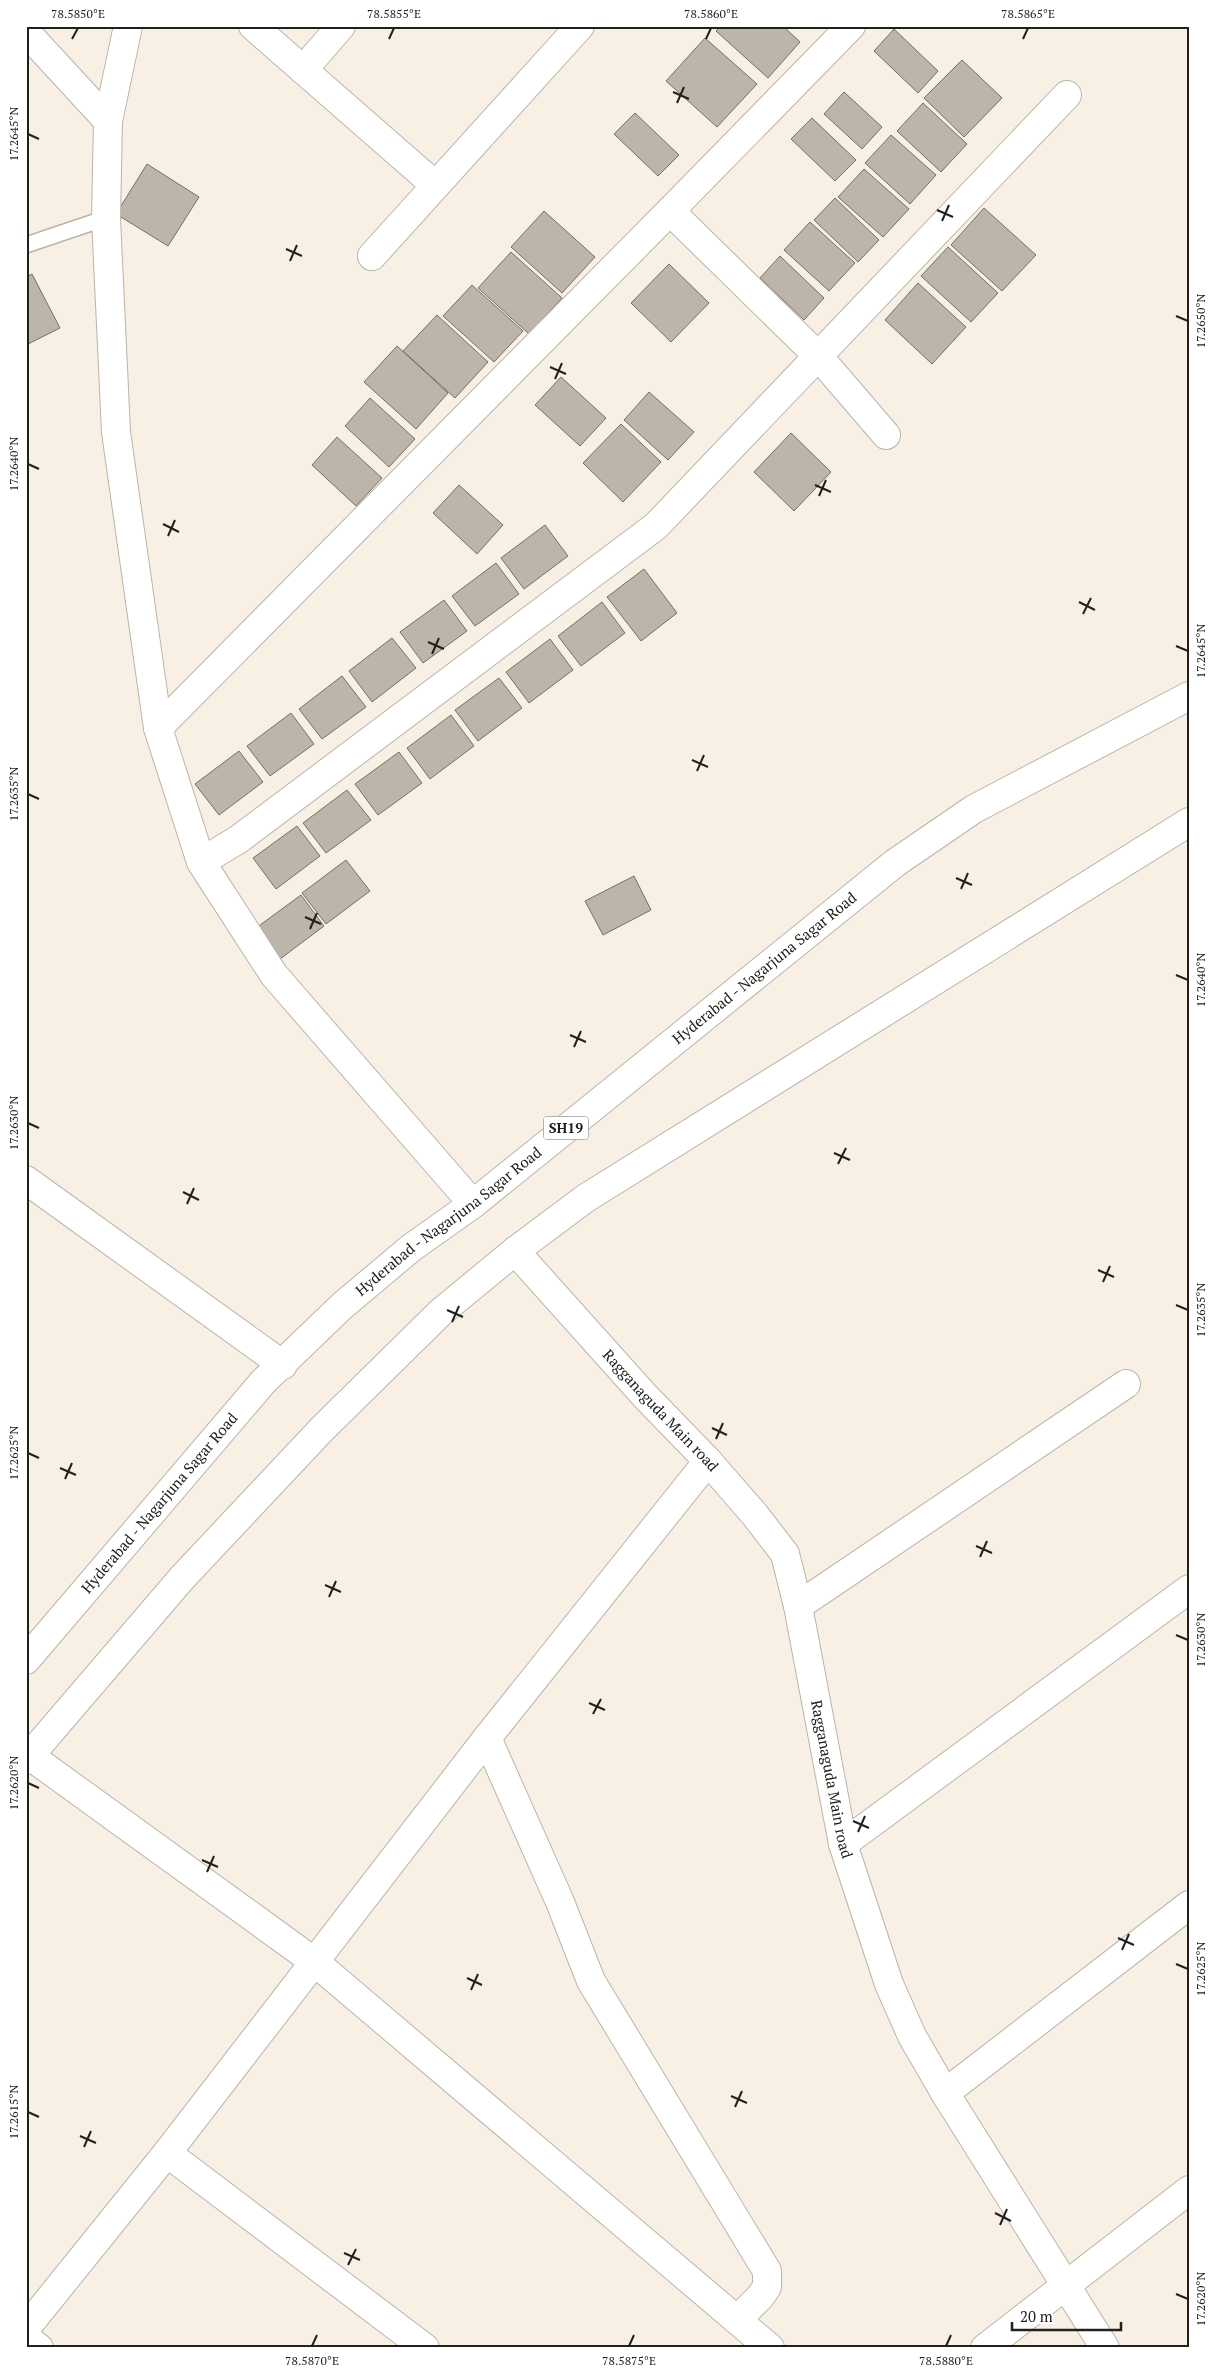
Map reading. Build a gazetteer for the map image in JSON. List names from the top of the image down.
{
  "streets": {
    "street": ["Hyderabad - Nagarjuna Sagar Road", "SH19", "Ragganaguda Main road"]
  },
  "scale_bar": "20 m",
  "coordinates": [
    "78.5850°E",
    "78.5855°E",
    "78.5860°E",
    "78.5865°E",
    "17.2645°N",
    "17.2650°N",
    "17.2640°N",
    "17.2635°N",
    "17.2630°N",
    "17.2625°N",
    "17.2620°N",
    "17.2615°N",
    "78.5870°E",
    "78.5875°E",
    "78.5880°E"
  ]
}
